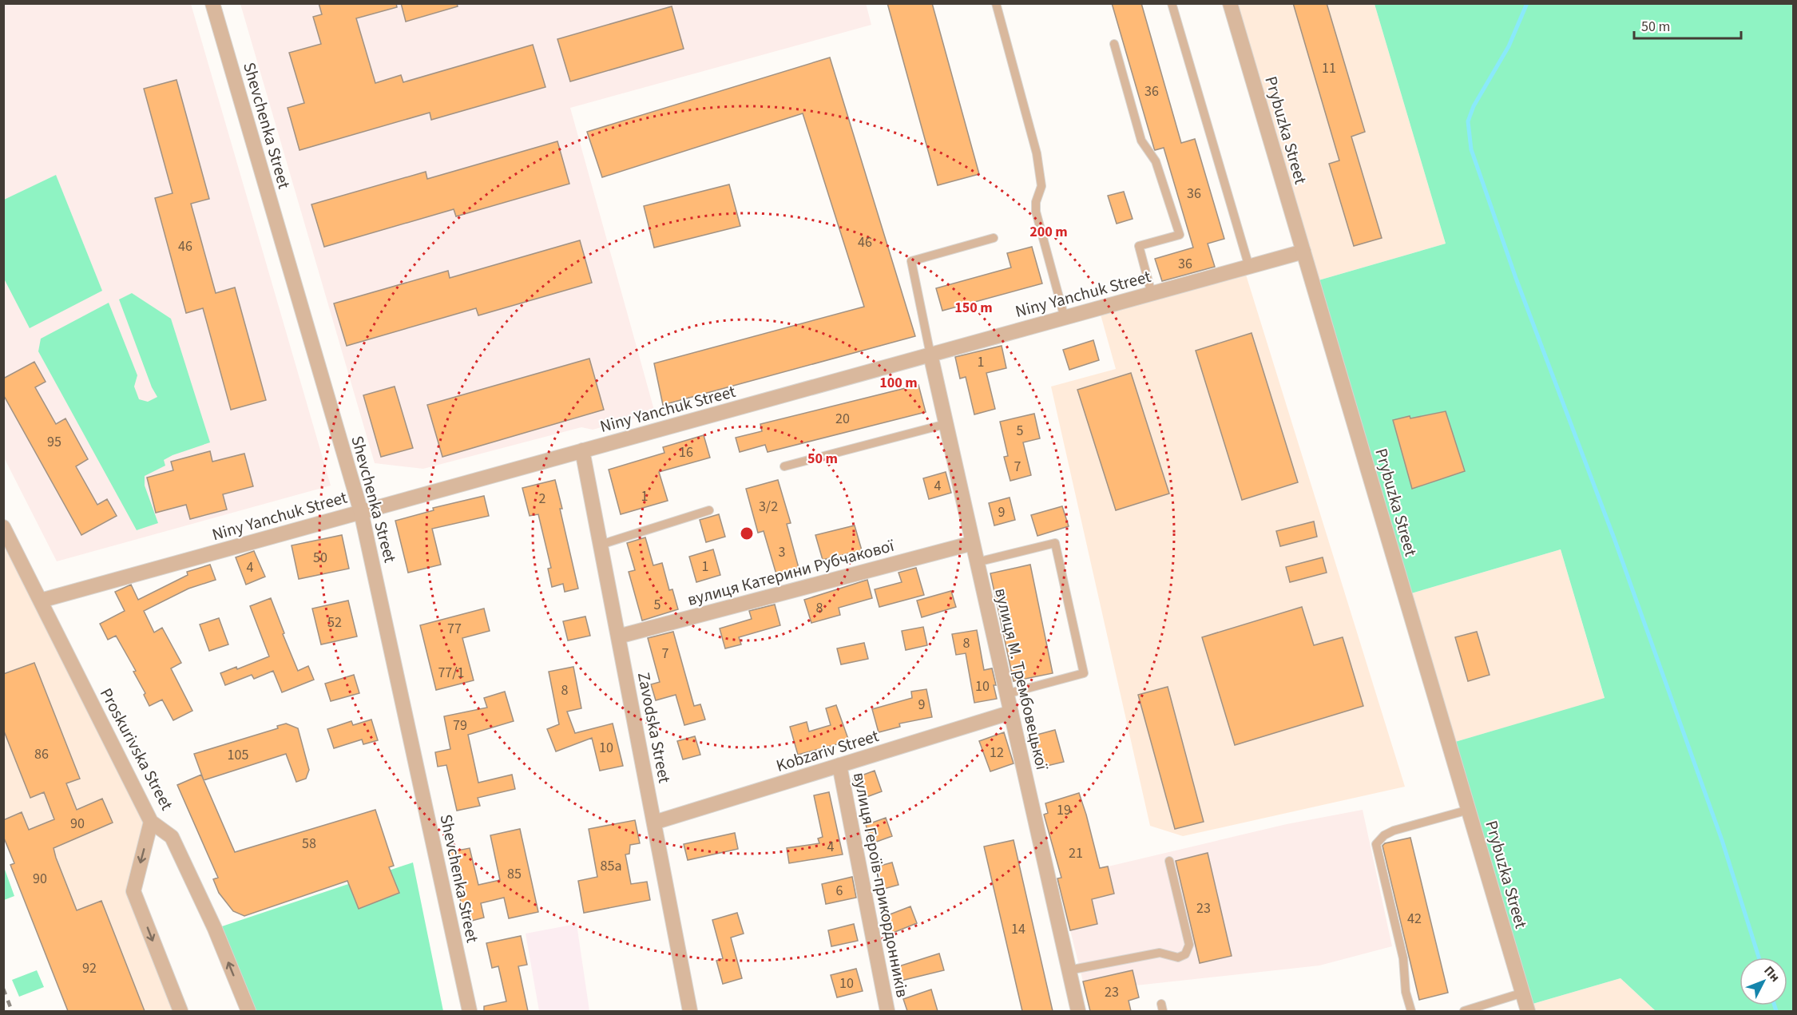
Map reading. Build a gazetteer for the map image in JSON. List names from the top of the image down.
{
  "streets": {
    "street": [
      "Shevchenka Street",
      "Prybuzka Street",
      "Niny Yanchuk Street",
      "вулиця Катерини Рубчакової",
      "вулиця М. Трембовецької",
      "Zavodska Street",
      "Proskurivska Street",
      "Kobzariv Street",
      "вулиця Героїв-прикордонників"
    ]
  },
  "crossings": [
    ["Shevchenka Street", "Niny Yanchuk Street"],
    ["Prybuzka Street", "Niny Yanchuk Street"],
    ["Niny Yanchuk Street", "вулиця М. Трембовецької"],
    ["Niny Yanchuk Street", "Zavodska Street"],
    ["Niny Yanchuk Street", "Proskurivska Street"],
    ["вулиця Катерини Рубчакової", "вулиця М. Трембовецької"],
    ["вулиця Катерини Рубчакової", "Zavodska Street"],
    ["вулиця М. Трембовецької", "Kobzariv Street"],
    ["Zavodska Street", "Kobzariv Street"],
    ["Kobzariv Street", "вулиця Героїв-прикордонників"]
  ],
  "house_numbers": [
    "11",
    "36",
    "36",
    "46",
    "46",
    "36",
    "1",
    "20",
    "5",
    "95",
    "16",
    "7",
    "4",
    "1",
    "2",
    "3/2",
    "9",
    "3",
    "50",
    "1",
    "4",
    "5",
    "8",
    "52",
    "77",
    "8",
    "7",
    "77/1",
    "10",
    "8",
    "9",
    "79",
    "10",
    "12",
    "86",
    "105",
    "19",
    "90",
    "58",
    "4",
    "21",
    "85а",
    "85",
    "90",
    "6",
    "23",
    "42",
    "14",
    "92",
    "10",
    "23"
  ],
  "scale_bar": "50 m",
  "north": "top right",
  "rings": [
    "200 m",
    "150 m",
    "100 m",
    "50 m"
  ]
}
